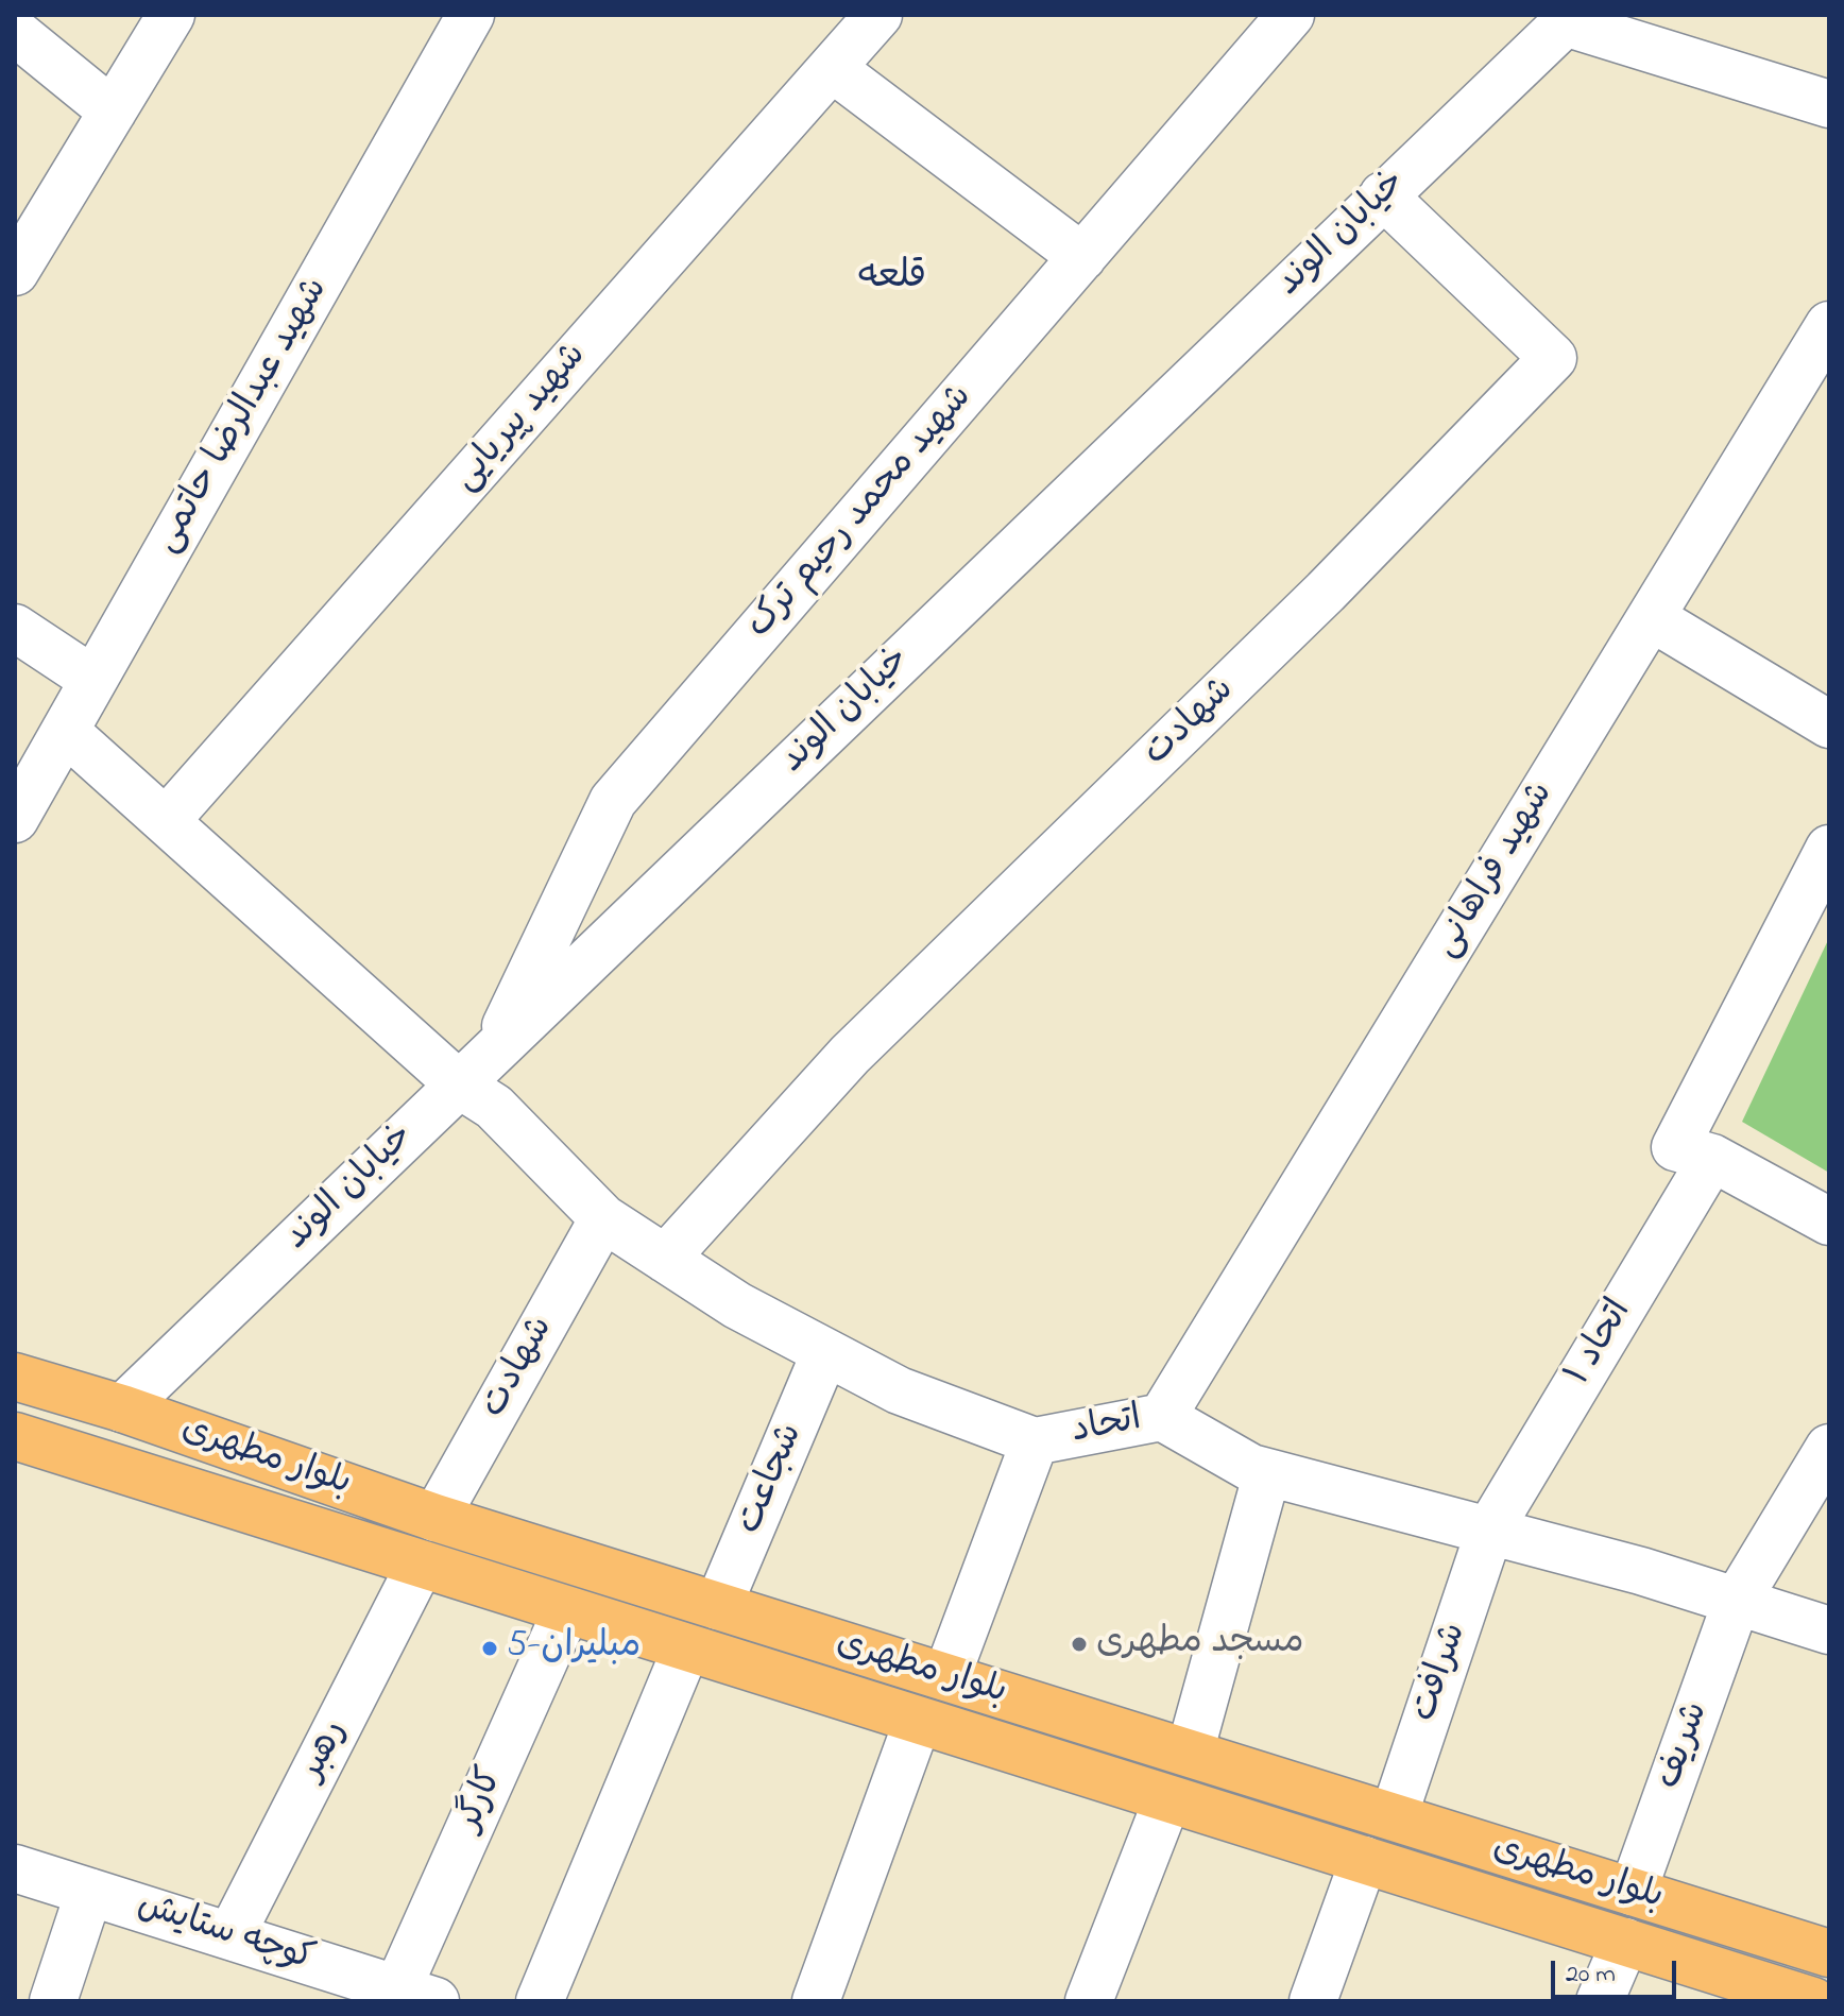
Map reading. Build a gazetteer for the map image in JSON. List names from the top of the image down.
{
  "streets": {
    "main road": ["بلوار مطهری"],
    "street": [
      "خیابان الوند",
      "شهید عبدالرضا حاتمی",
      "شهید پیریایی",
      "شهید محمد رحیم ترک",
      "شهادت",
      "شهید فراهانی",
      "اتحاد ۱",
      "اتحاد",
      "شجاعت",
      "شرافت",
      "شریف",
      "رهبر",
      "کارگر",
      "کوچه ستایش"
    ]
  },
  "crossings": [
    ["خیابان الوند", "شهید محمد رحیم ترک"],
    ["خیابان الوند", "شهادت"],
    ["خیابان الوند", "اتحاد"],
    ["خیابان الوند", "بلوار مطهری"],
    ["شهید عبدالرضا حاتمی", "اتحاد"],
    ["شهید پیریایی", "اتحاد"],
    ["شهادت", "اتحاد"],
    ["شهادت", "بلوار مطهری"],
    ["شهید فراهانی", "اتحاد"],
    ["اتحاد ۱", "اتحاد"],
    ["اتحاد ۱", "شرافت"],
    ["اتحاد", "شجاعت"],
    ["اتحاد", "شرافت"],
    ["اتحاد", "شریف"],
    ["بلوار مطهری", "شجاعت"],
    ["بلوار مطهری", "شرافت"],
    ["بلوار مطهری", "شریف"],
    ["بلوار مطهری", "رهبر"],
    ["بلوار مطهری", "کارگر"],
    ["رهبر", "کوچه ستایش"],
    ["کارگر", "کوچه ستایش"]
  ],
  "districts": ["قلعه"],
  "places": ["مسجد مطهری", "مبلیران-5"],
  "scale_bar": "20 m"
}
